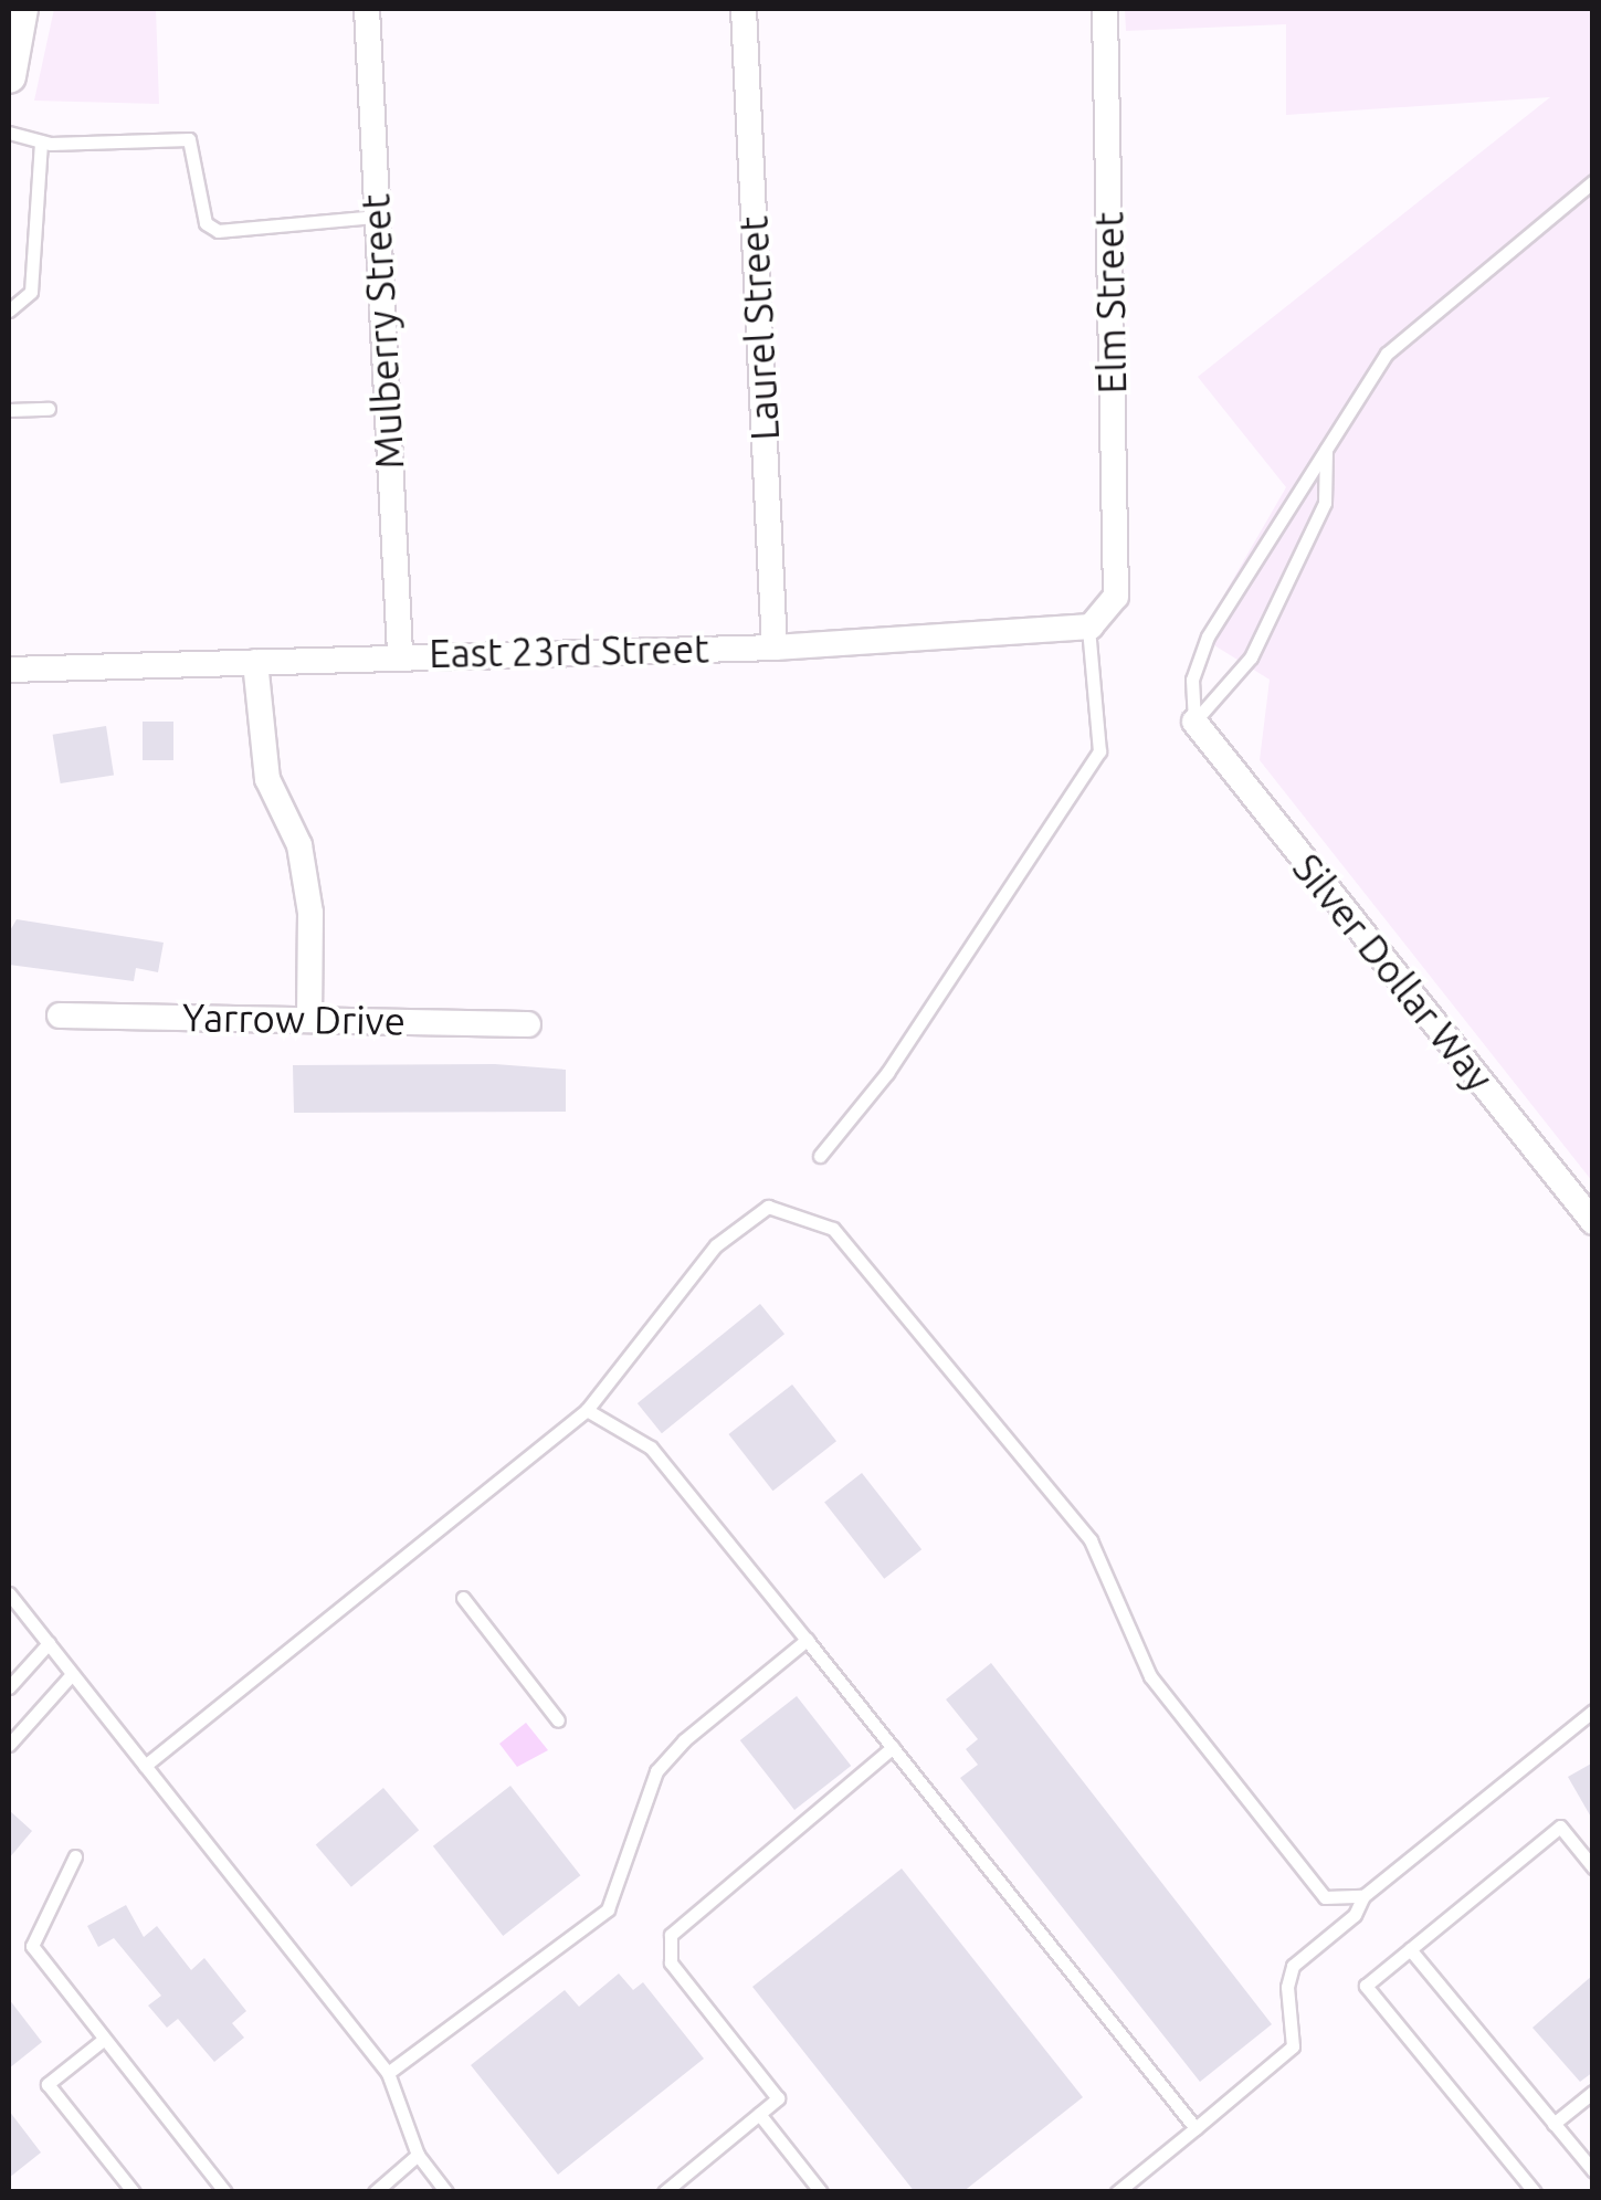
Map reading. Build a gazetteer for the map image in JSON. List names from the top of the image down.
{
  "streets": {
    "street": [
      "Elm Street",
      "Laurel Street",
      "Mulberry Street",
      "East 23rd Street",
      "Silver Dollar Way",
      "Yarrow Drive"
    ]
  },
  "crossings": [
    ["Elm Street", "East 23rd Street"],
    ["Laurel Street", "East 23rd Street"],
    ["Mulberry Street", "East 23rd Street"]
  ]
}
